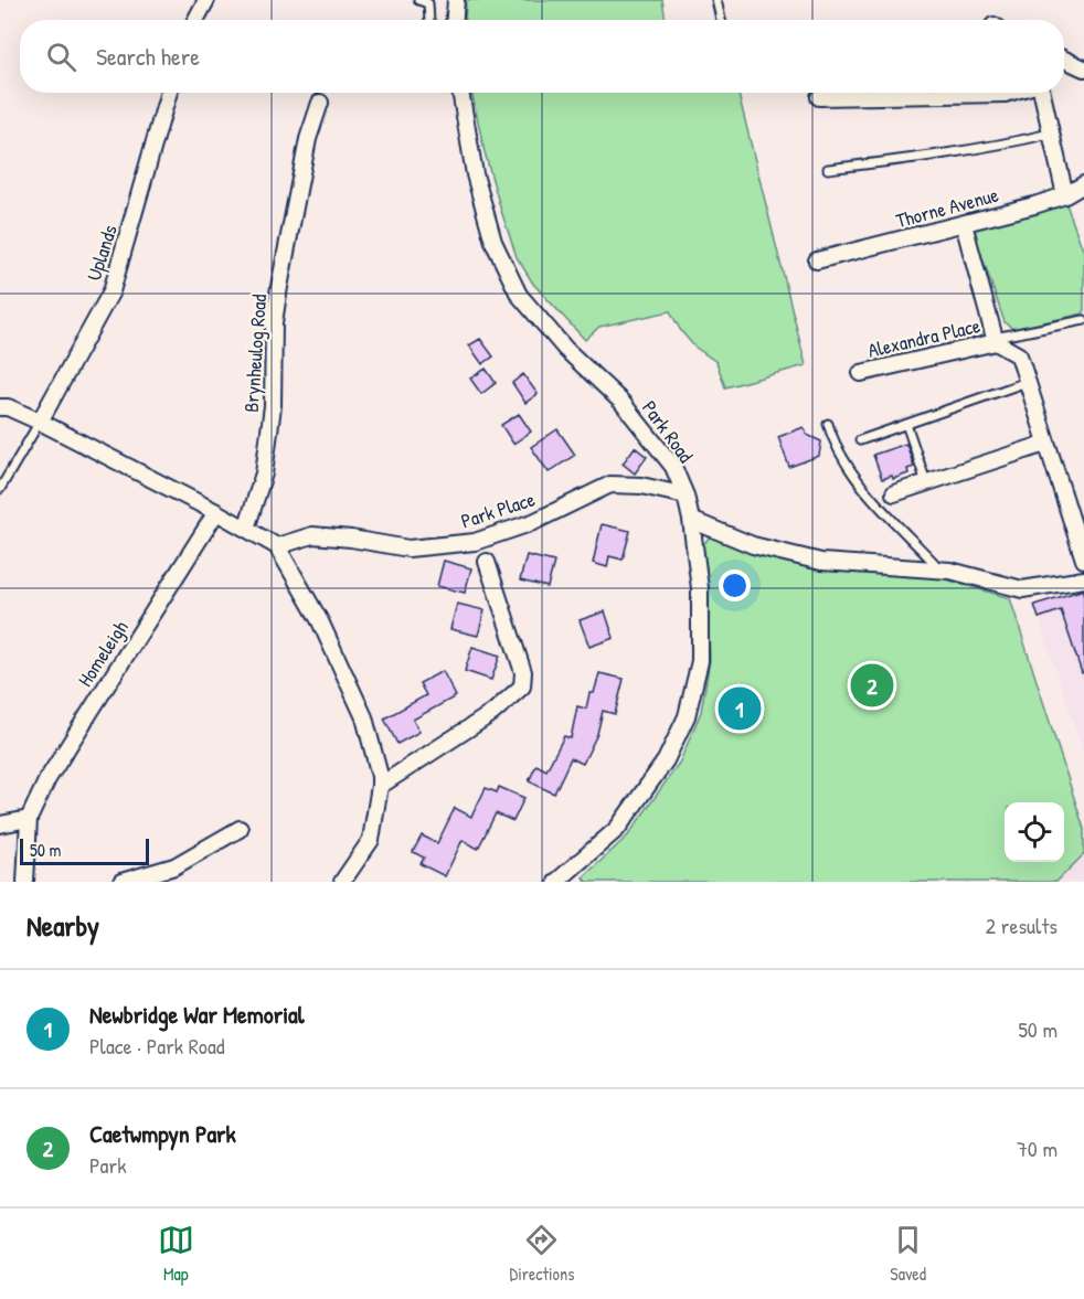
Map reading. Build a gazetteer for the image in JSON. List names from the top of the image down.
{
  "streets": {
    "street": [
      "Thorne Avenue",
      "Uplands",
      "Alexandra Place",
      "Brynheulog Road",
      "Park Road",
      "Park Place",
      "Homeleigh"
    ]
  },
  "crossings": [
    ["Park Road", "Park Place"]
  ],
  "scale_bar": "50 m",
  "page": {
    "search": "Search here",
    "pins": ["2", "1"],
    "scale": "50 m",
    "heading": ["Nearby", "2 results"],
    "list": [
      {
        "mark": "1",
        "name": "Newbridge War Memorial",
        "note": "Place · Park Road",
        "value": "50 m"
      },
      {
        "mark": "2",
        "name": "Caetwmpyn Park",
        "note": "Park",
        "value": "70 m"
      }
    ],
    "nav": ["Map", "Directions", "Saved"]
  }
}
